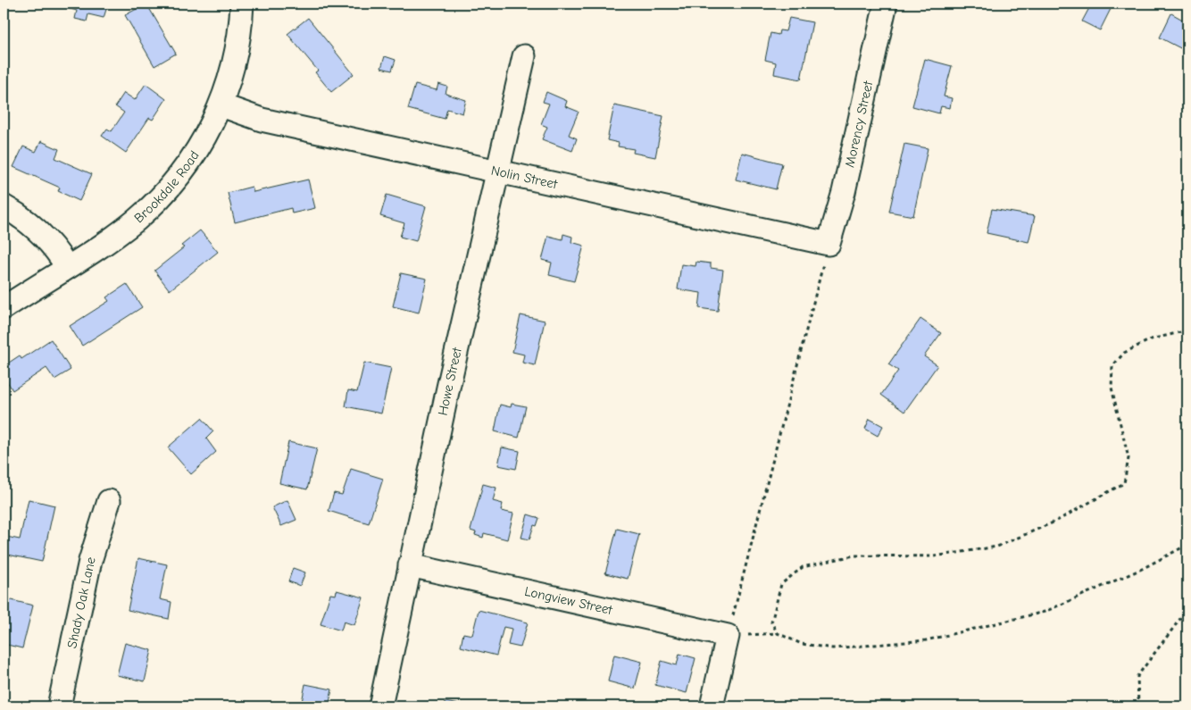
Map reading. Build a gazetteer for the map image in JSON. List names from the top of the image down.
{
  "streets": {
    "street": [
      "Morency Street",
      "Nolin Street",
      "Brookdale Road",
      "Howe Street",
      "Longview Street",
      "Shady Oak Lane"
    ]
  },
  "crossings": [
    ["Morency Street", "Nolin Street"],
    ["Nolin Street", "Brookdale Road"],
    ["Nolin Street", "Howe Street"],
    ["Howe Street", "Longview Street"]
  ]
}
